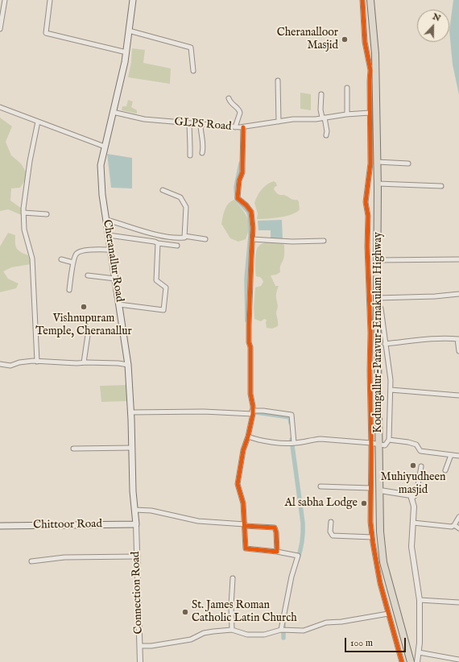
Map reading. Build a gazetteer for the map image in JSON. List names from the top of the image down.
{
  "streets": {
    "highway": ["Kodungallur-Paravur-Ernakulam Highway"],
    "main road": ["Cheranallur Road", "Chittoor Road"],
    "street": ["GLPS Road", "Connection Road"]
  },
  "crossings": [
    ["GLPS Road", "Cheranallur Road"],
    ["Cheranallur Road", "Chittoor Road"],
    ["Cheranallur Road", "Connection Road"],
    ["Chittoor Road", "Connection Road"]
  ],
  "places": [
    "Cheranalloor Masjid",
    "Vishnupuram Temple, Cheranallur",
    "Muhiyudheen masjid",
    "Al sabha Lodge",
    "St. James Roman Catholic Latin Church"
  ],
  "scale_bar": "100 m",
  "north": "top"
}
